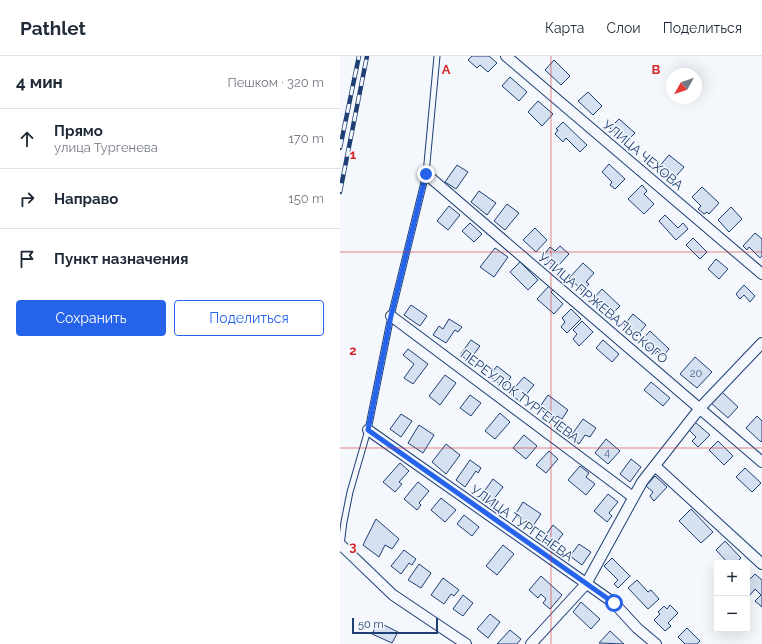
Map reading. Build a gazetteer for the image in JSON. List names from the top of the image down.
{
  "streets": {
    "street": [
      "УЛИЦА ЧЕХОВА",
      "УЛИЦА ПРЖЕВАЛЬСКОГО",
      "ПЕРЕУЛОК ТУРГЕНЕВА",
      "УЛИЦА ТУРГЕНЕВА"
    ]
  },
  "house_numbers": ["20", "4"],
  "scale_bar": "50 m",
  "north": "bottom left",
  "page": {
    "header": "Pathlet",
    "nav": ["Карта", "Слои", "Поделиться"],
    "heading": ["4 мин", "Пешком · 320 m"],
    "list": [
      ["Прямо", "улица Тургенева", "170 m"],
      ["Направо", "150 m"],
      "Пункт назначения"
    ],
    "buttons": ["Сохранить", "Поделиться"],
    "map_buttons": ["+", "−"],
    "scale": "50 m"
  },
  "grid": {
    "columns": ["A", "B"],
    "rows": ["1", "2", "3"]
  }
}
